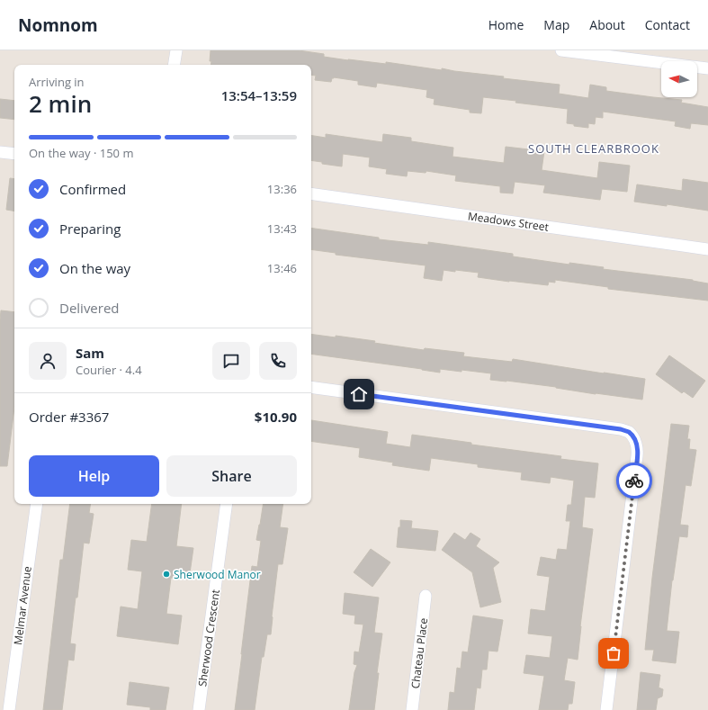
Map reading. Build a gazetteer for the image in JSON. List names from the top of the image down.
{
  "streets": {
    "street": [
      "Meadows Street",
      "Melmar Avenue",
      "Sherwood Crescent",
      "Chateau Place"
    ]
  },
  "districts": ["SOUTH CLEARBROOK"],
  "places": ["Sherwood Manor"],
  "north": "left",
  "page": {
    "header": "Nomnom",
    "nav": [
      "Home",
      "Map",
      "About",
      "Contact"
    ],
    "heading": ["2 min", "Arriving in", "13:54–13:59"],
    "panel": [
      "Sam",
      "Courier · 4.4",
      "Order #3367",
      "$10.90"
    ],
    "bar": "On the way · 150 m",
    "list": [
      ["Confirmed", "13:36"],
      ["Preparing", "13:43"],
      ["On the way", "13:46"],
      "Delivered"
    ],
    "buttons": ["Help", "Share"]
  }
}
